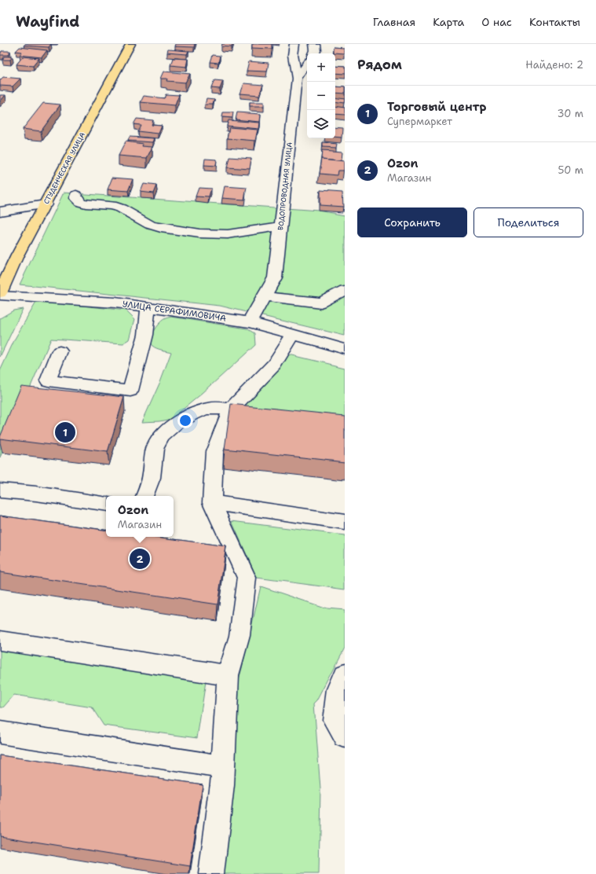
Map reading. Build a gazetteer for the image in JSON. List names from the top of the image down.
{
  "streets": {
    "main road": ["СТУДЕНЧЕСКАЯ УЛИЦА"],
    "street": ["ВОДОПРОВОДНАЯ УЛИЦА", "УЛИЦА СЕРАФИМОВИЧА"]
  },
  "crossings": [
    ["ВОДОПРОВОДНАЯ УЛИЦА", "УЛИЦА СЕРАФИМОВИЧА"]
  ],
  "page": {
    "header": "Wayfind",
    "nav": [
      "Главная",
      "Карта",
      "О нас",
      "Контакты"
    ],
    "heading": ["Рядом", "Найдено: 2"],
    "map_buttons": ["+", "−"],
    "list": [
      {
        "mark": "1",
        "name": "Торговый центр",
        "note": "Супермаркет",
        "value": "30 m"
      },
      {
        "mark": "2",
        "name": "Ozon",
        "note": "Магазин",
        "value": "50 m"
      }
    ],
    "buttons": ["Сохранить", "Поделиться"],
    "pins": ["1", "2"],
    "popup": ["Ozon", "Магазин"]
  }
}
